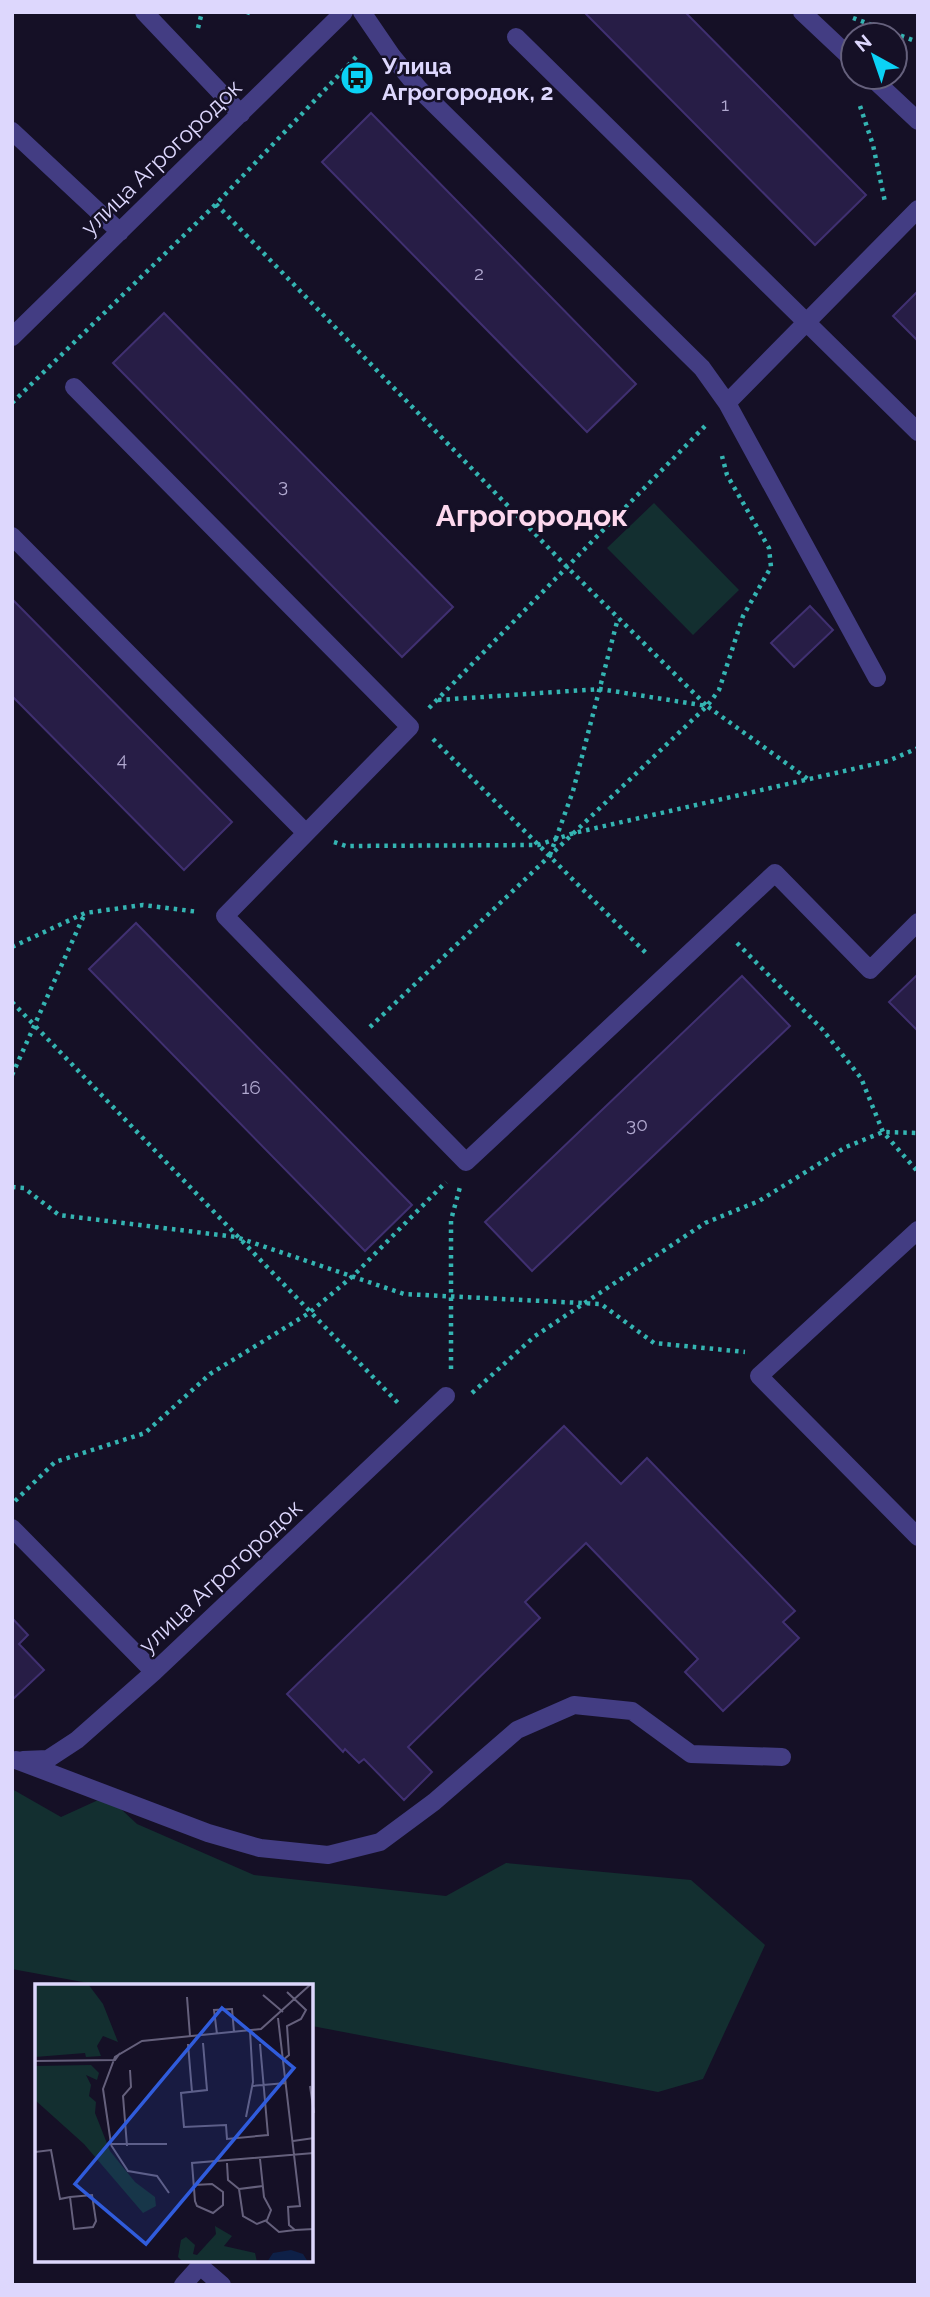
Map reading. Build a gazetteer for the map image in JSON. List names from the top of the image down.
{
  "streets": {
    "street": ["улица Агрогородок"]
  },
  "districts": ["Агрогородок"],
  "places": {
    "bus stop": ["Улица Агрогородок, 2"]
  },
  "house_numbers": [
    "1",
    "2",
    "3",
    "4",
    "16",
    "30"
  ],
  "north": "top left"
}
